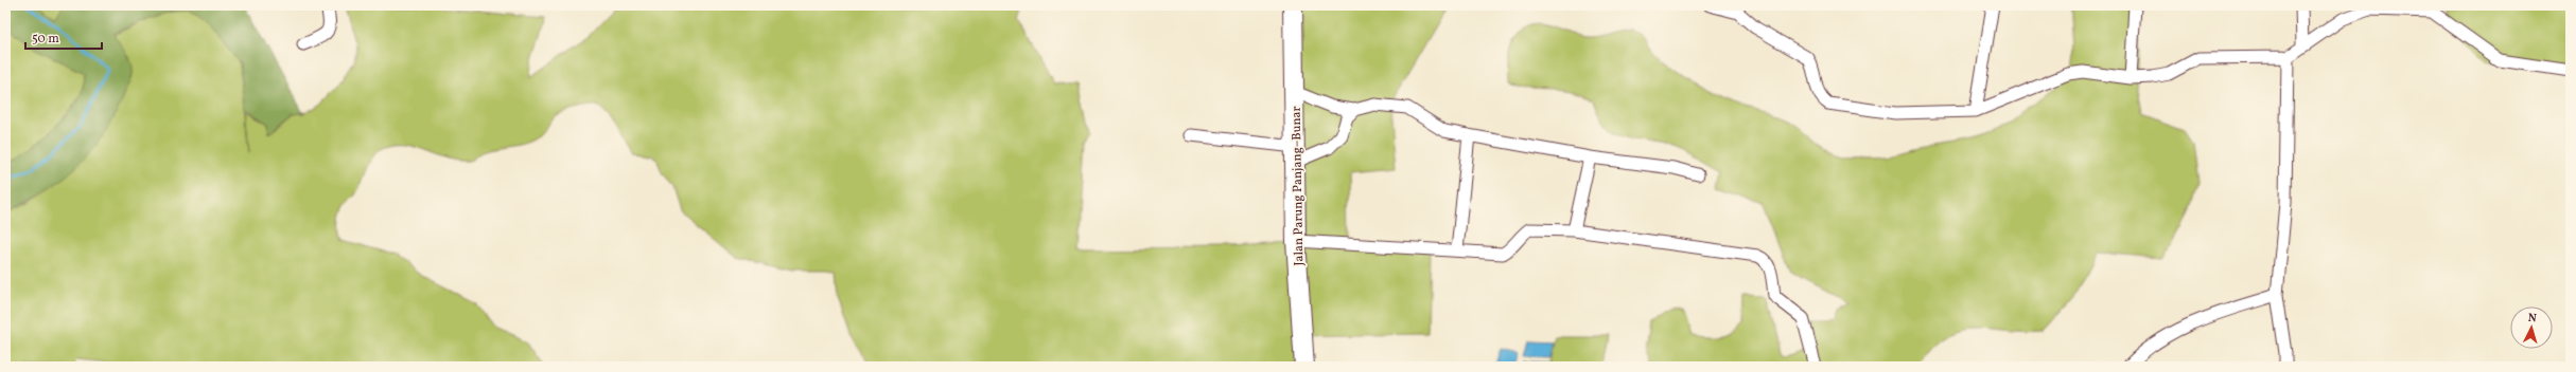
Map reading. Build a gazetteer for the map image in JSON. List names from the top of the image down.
{
  "streets": {
    "main road": ["Jalan Parung Panjang–Bunar"]
  },
  "scale_bar": "50 m",
  "north": "top"
}
